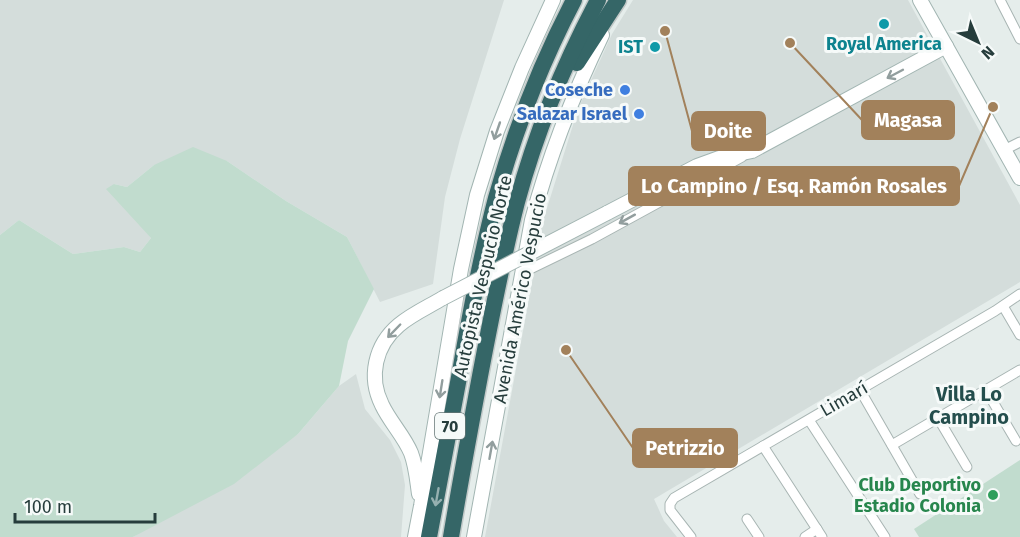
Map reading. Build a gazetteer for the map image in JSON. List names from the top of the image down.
{
  "streets": {
    "highway": ["Autopista Vespucio Norte", "70"],
    "main road": ["Avenida Américo Vespucio"],
    "street": ["Limarí"]
  },
  "districts": ["Villa Lo Campino"],
  "places": [
    "Royal America",
    "Doite",
    "Magasa",
    "IST",
    "Coseche",
    "Lo Campino / Esq. Ramón Rosales",
    "Salazar Israel",
    "Petrizzio",
    "Club Deportivo Estadio Colonia"
  ],
  "scale_bar": "100 m",
  "north": "bottom right"
}
